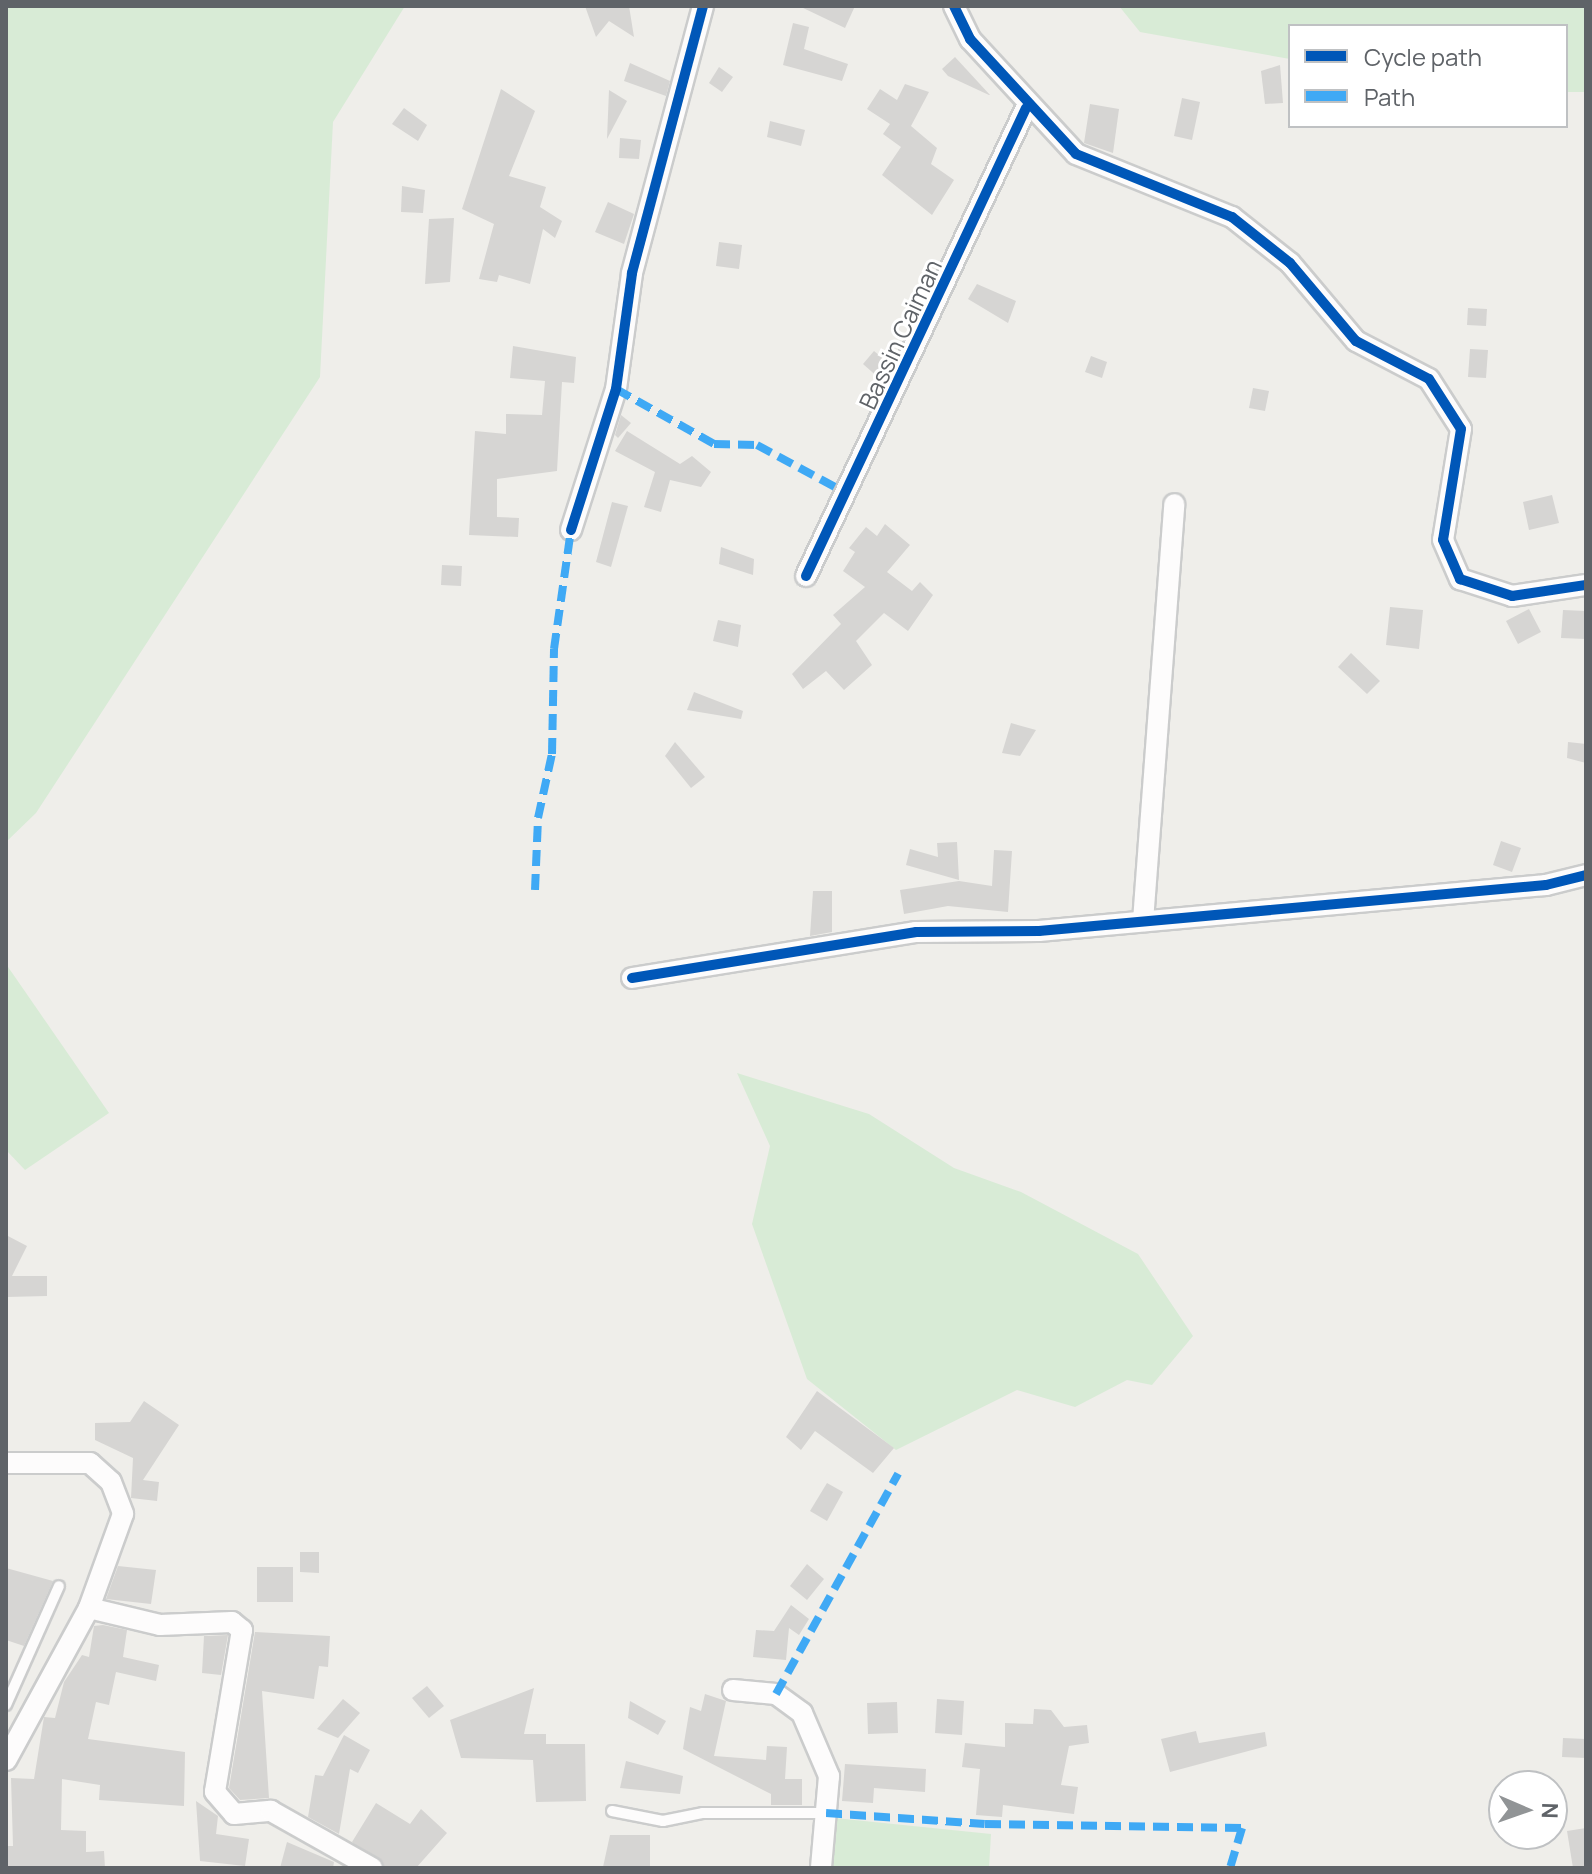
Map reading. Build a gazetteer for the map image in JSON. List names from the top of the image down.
{
  "streets": {
    "street": ["Bassin Caiman"]
  },
  "legend": ["Cycle path", "Path"],
  "north": "right"
}
